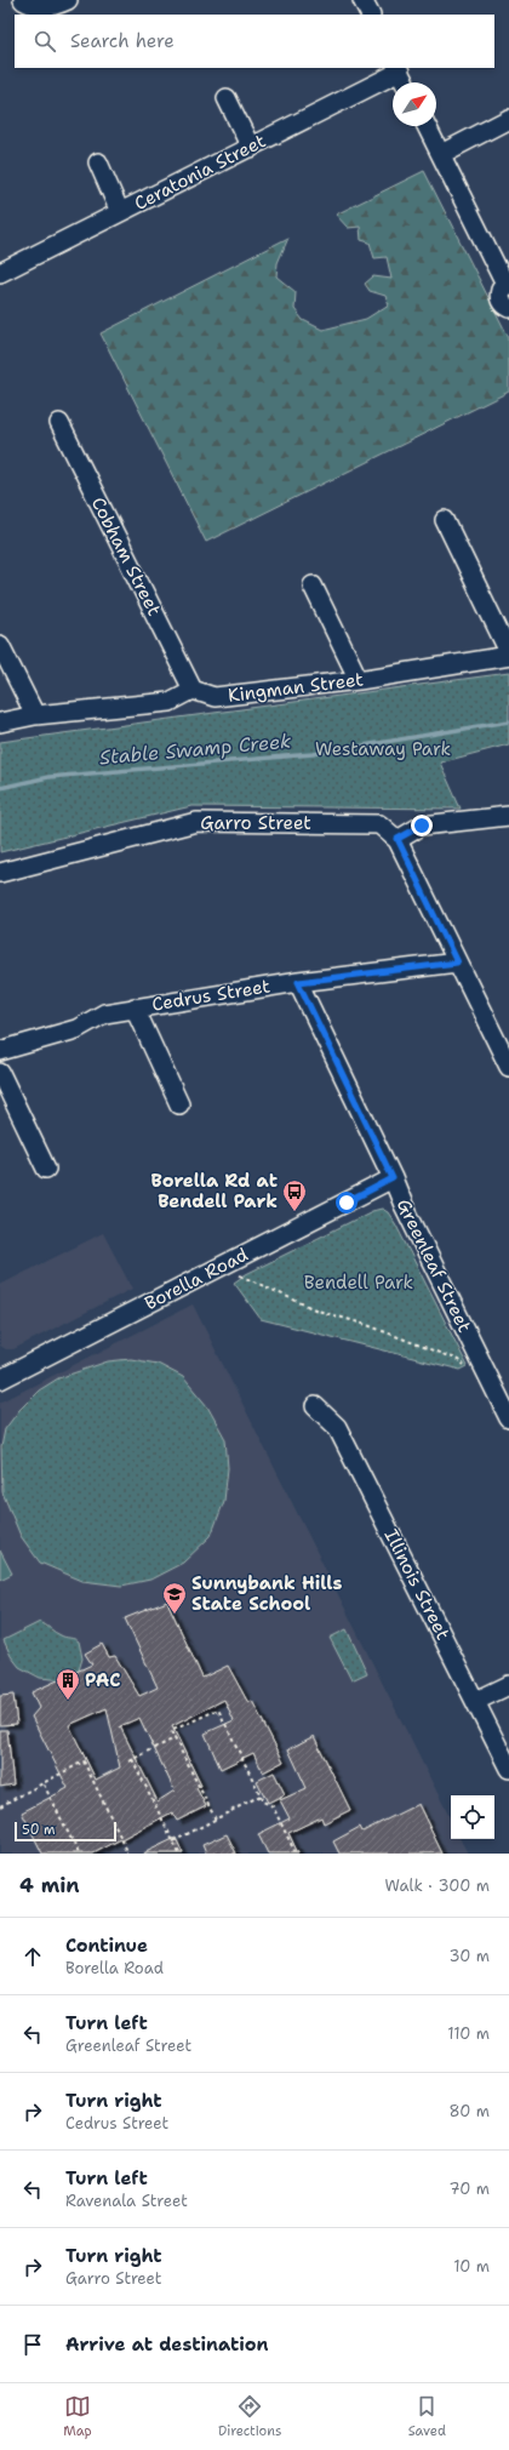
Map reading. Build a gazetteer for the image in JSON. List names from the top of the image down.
{
  "streets": {
    "street": [
      "Ceratonia Street",
      "Cobham Street",
      "Kingman Street",
      "Garro Street",
      "Cedrus Street",
      "Greenleaf Street",
      "Borella Road",
      "Illinois Street"
    ]
  },
  "crossings": [
    ["Cobham Street", "Kingman Street"],
    ["Cedrus Street", "Greenleaf Street"],
    ["Greenleaf Street", "Borella Road"]
  ],
  "water": ["Stable Swamp Creek"],
  "parks": ["Westaway Park", "Bendell Park"],
  "places": {
    "bus stop": ["Borella Rd at Bendell Park"],
    "school or university": ["Sunnybank Hills State School"],
    "building": ["PAC"]
  },
  "scale_bar": "50 m",
  "north": "top right",
  "page": {
    "search": "Search here",
    "scale": "50 m",
    "heading": ["4 min", "Walk · 300 m"],
    "list": [
      ["Continue", "Borella Road", "30 m"],
      ["Turn left", "Greenleaf Street", "110 m"],
      ["Turn right", "Cedrus Street", "80 m"],
      ["Turn left", "Ravenala Street", "70 m"],
      ["Turn right", "Garro Street", "10 m"],
      "Arrive at destination"
    ],
    "nav": ["Map", "Directions", "Saved"]
  }
}
